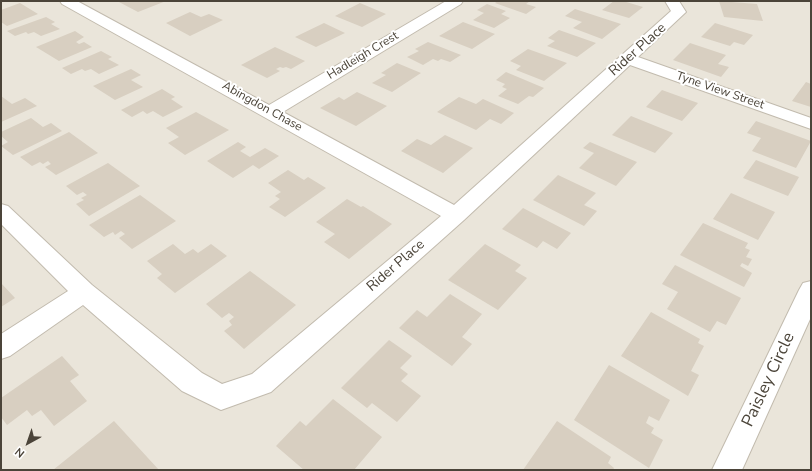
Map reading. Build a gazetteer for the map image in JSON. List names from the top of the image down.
{
  "streets": {
    "street": [
      "Rider Place",
      "Hadleigh Crest",
      "Tyne View Street",
      "Abingdon Chase",
      "Paisley Circle"
    ]
  },
  "crossings": [
    ["Rider Place", "Tyne View Street"],
    ["Rider Place", "Abingdon Chase"],
    ["Hadleigh Crest", "Abingdon Chase"]
  ],
  "north": "bottom left"
}
